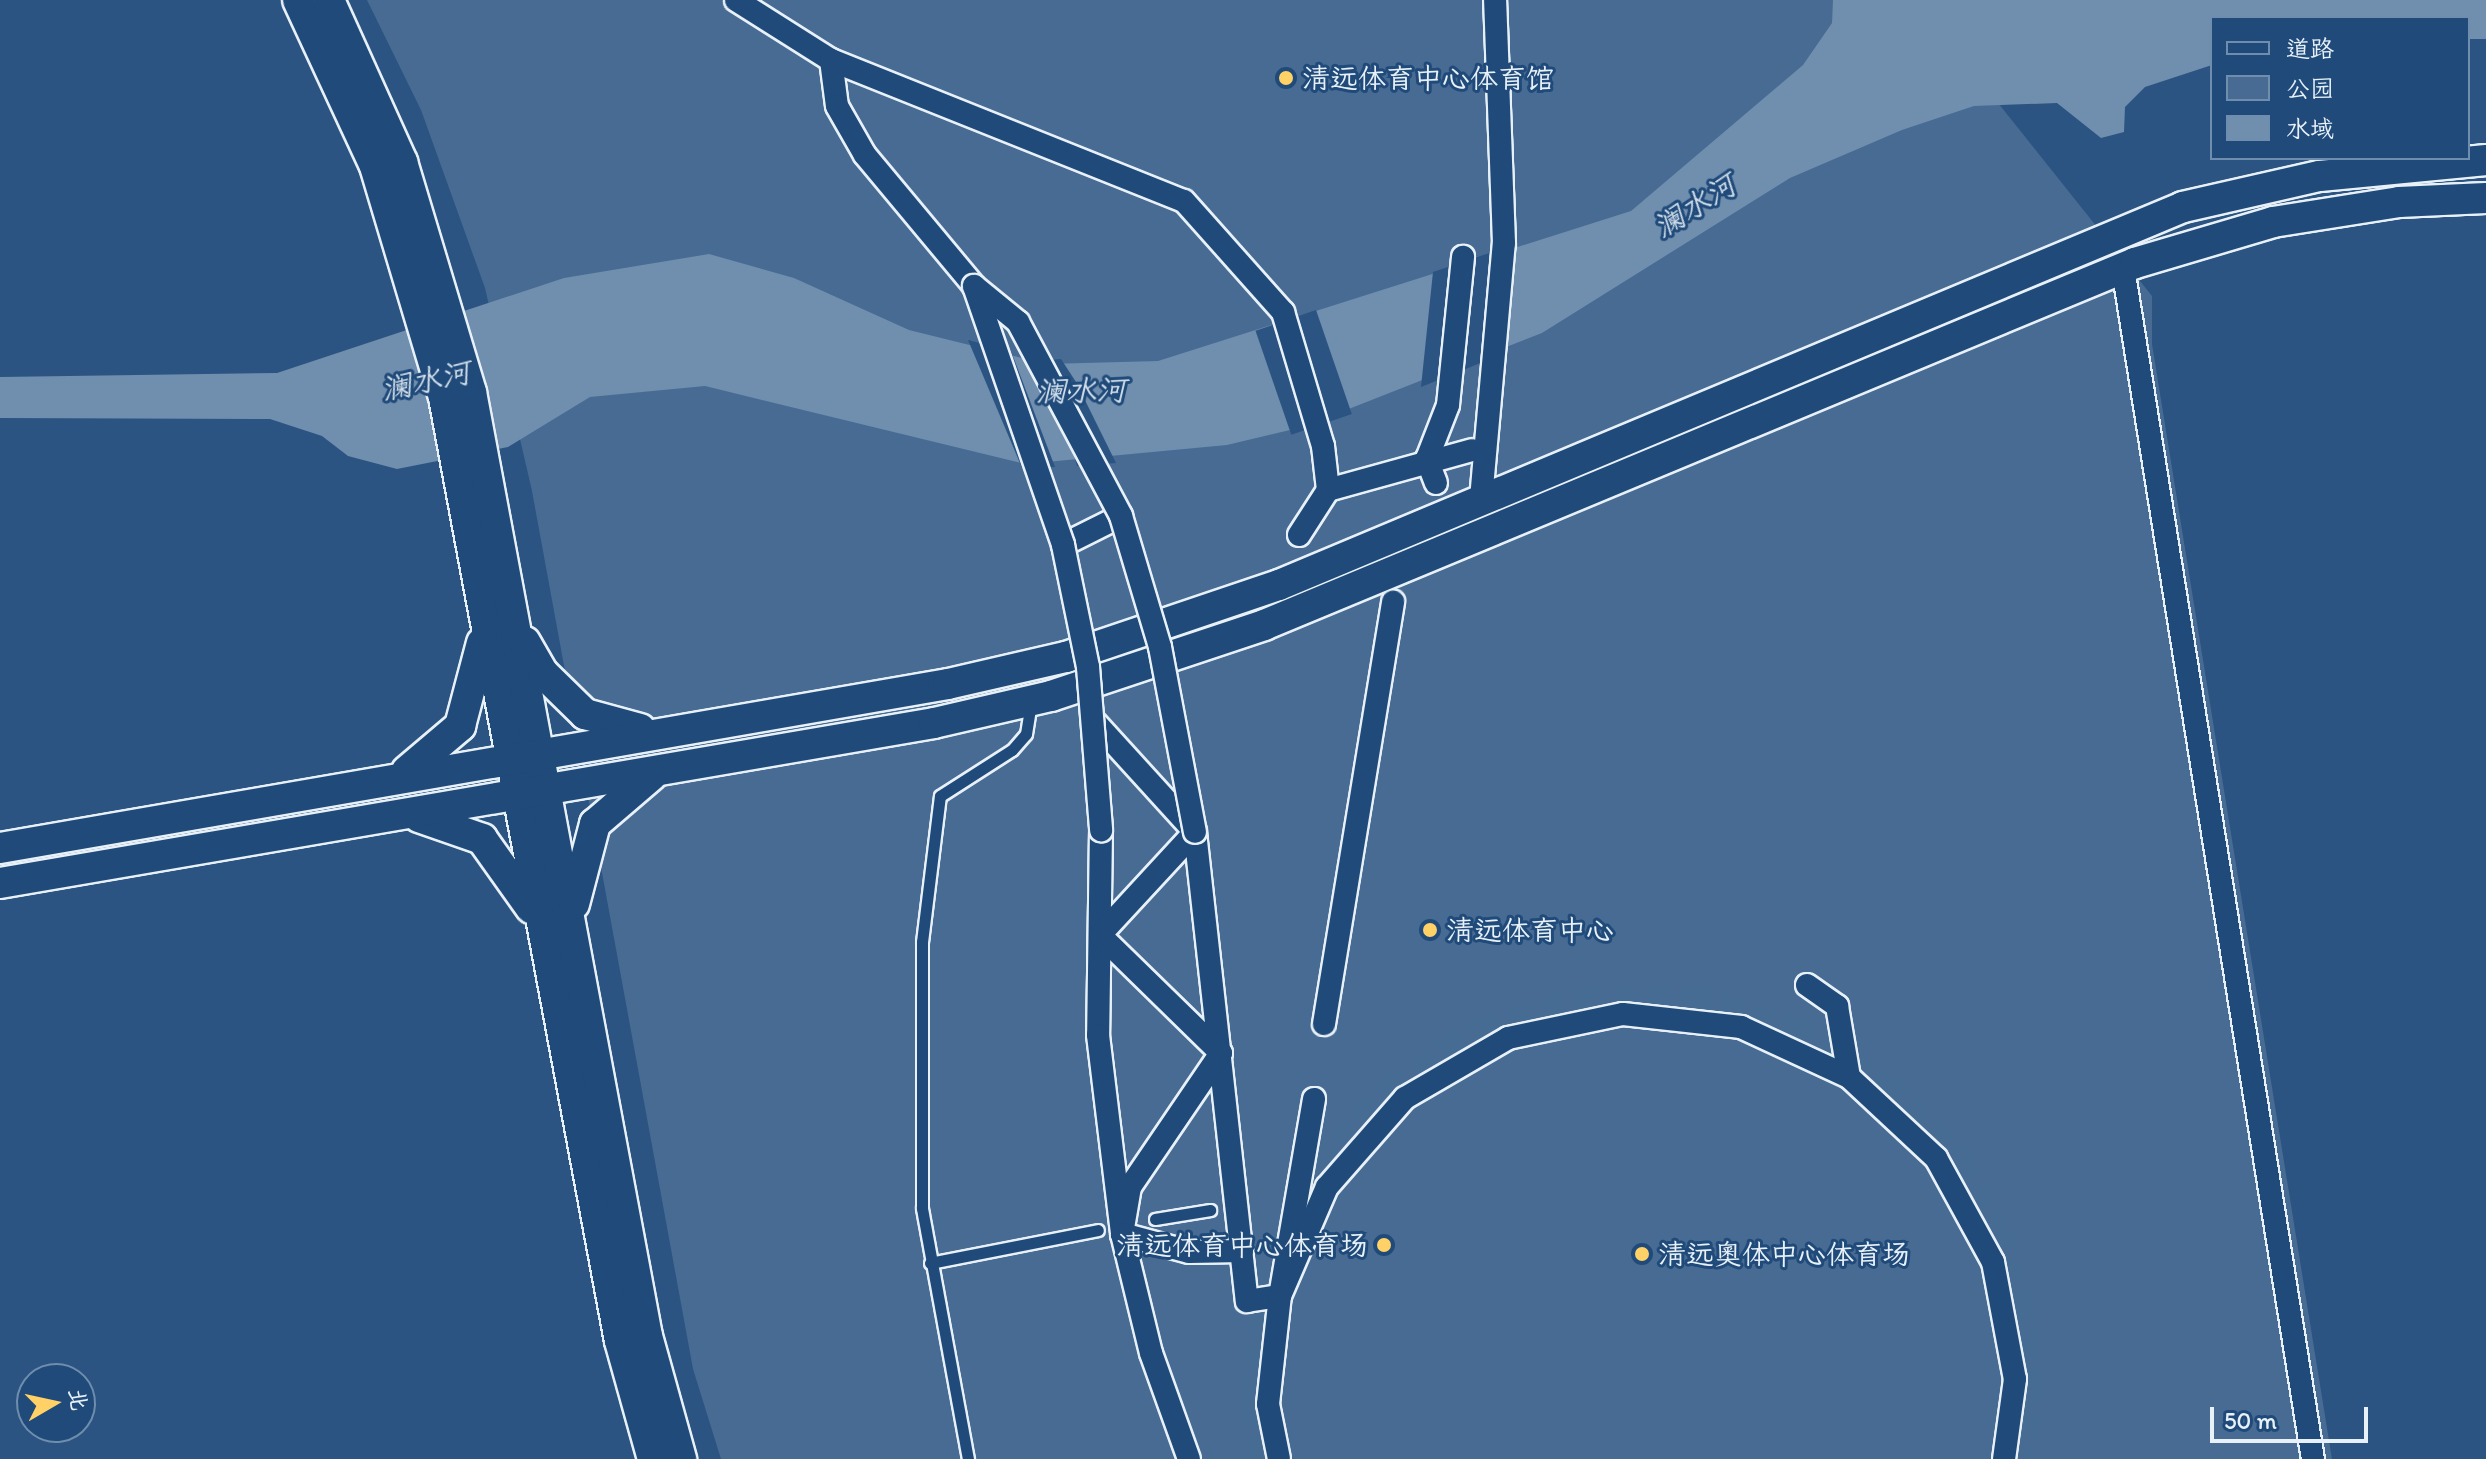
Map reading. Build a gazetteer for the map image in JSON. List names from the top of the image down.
{
  "water": ["澜水河"],
  "places": [
    "清远体育中心体育馆",
    "清远体育中心",
    "清远体育中心体育场",
    "清远奥体中心体育场"
  ],
  "legend": ["道路", "公园", "水域"],
  "scale_bar": "50 m",
  "north": "right"
}
